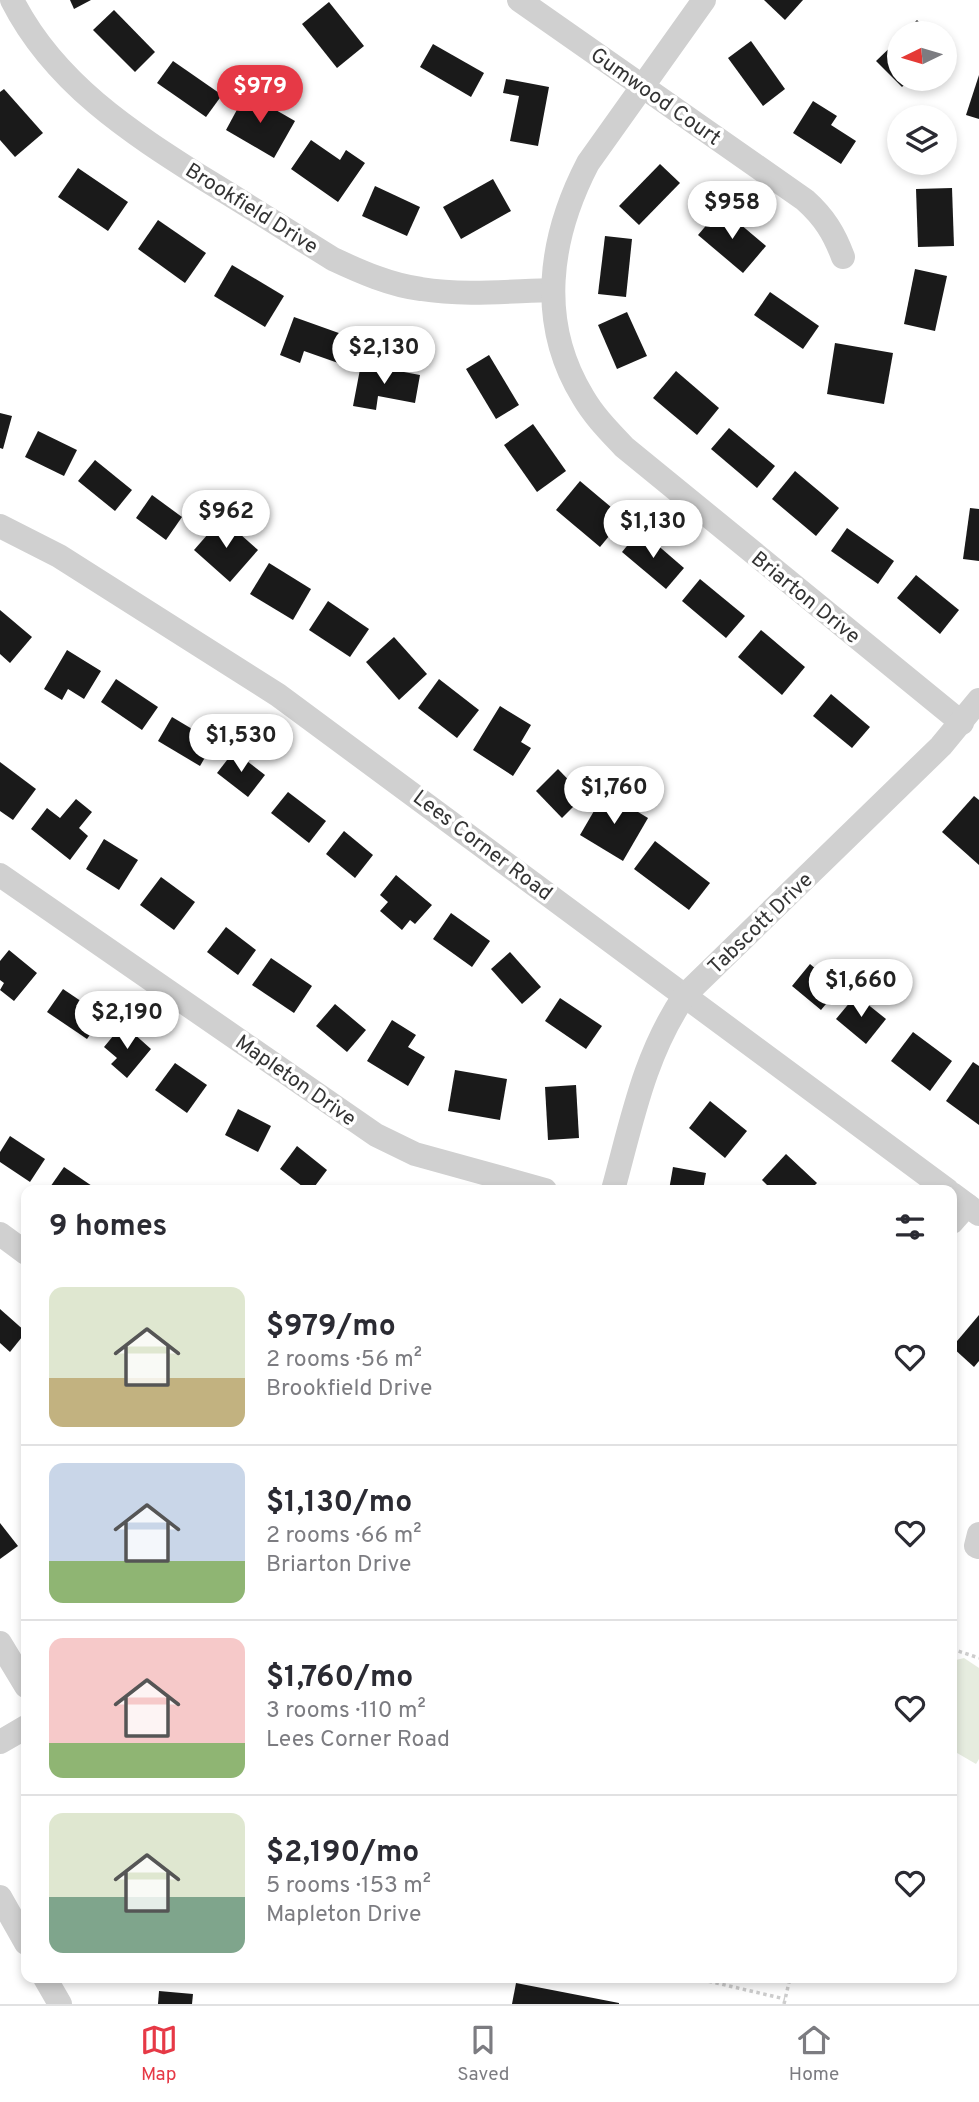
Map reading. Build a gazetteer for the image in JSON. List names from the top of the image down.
{
  "streets": {
    "street": [
      "Gumwood Court",
      "Brookfield Drive",
      "Briarton Drive",
      "Lees Corner Road",
      "Tabscott Drive",
      "Mapleton Drive"
    ]
  },
  "crossings": [
    ["Gumwood Court", "Briarton Drive"],
    ["Brookfield Drive", "Briarton Drive"],
    ["Briarton Drive", "Tabscott Drive"],
    ["Lees Corner Road", "Tabscott Drive"]
  ],
  "north": "left",
  "page": {
    "price": [
      "$979",
      "$958",
      "$2,130",
      "$962",
      "$1,130",
      "$1,530",
      "$1,760",
      "$1,660",
      "$2,190"
    ],
    "heading": "9 homes",
    "list": [
      {
        "name": "$979/mo",
        "note": "2 rooms · 56 m² · Brookfield Drive"
      },
      {
        "name": "$1,130/mo",
        "note": "2 rooms · 66 m² · Briarton Drive"
      },
      {
        "name": "$1,760/mo",
        "note": "3 rooms · 110 m² · Lees Corner Road"
      },
      {
        "name": "$2,190/mo",
        "note": "5 rooms · 153 m² · Mapleton Drive"
      }
    ],
    "tabs": ["Map", "Saved", "Home"]
  }
}
